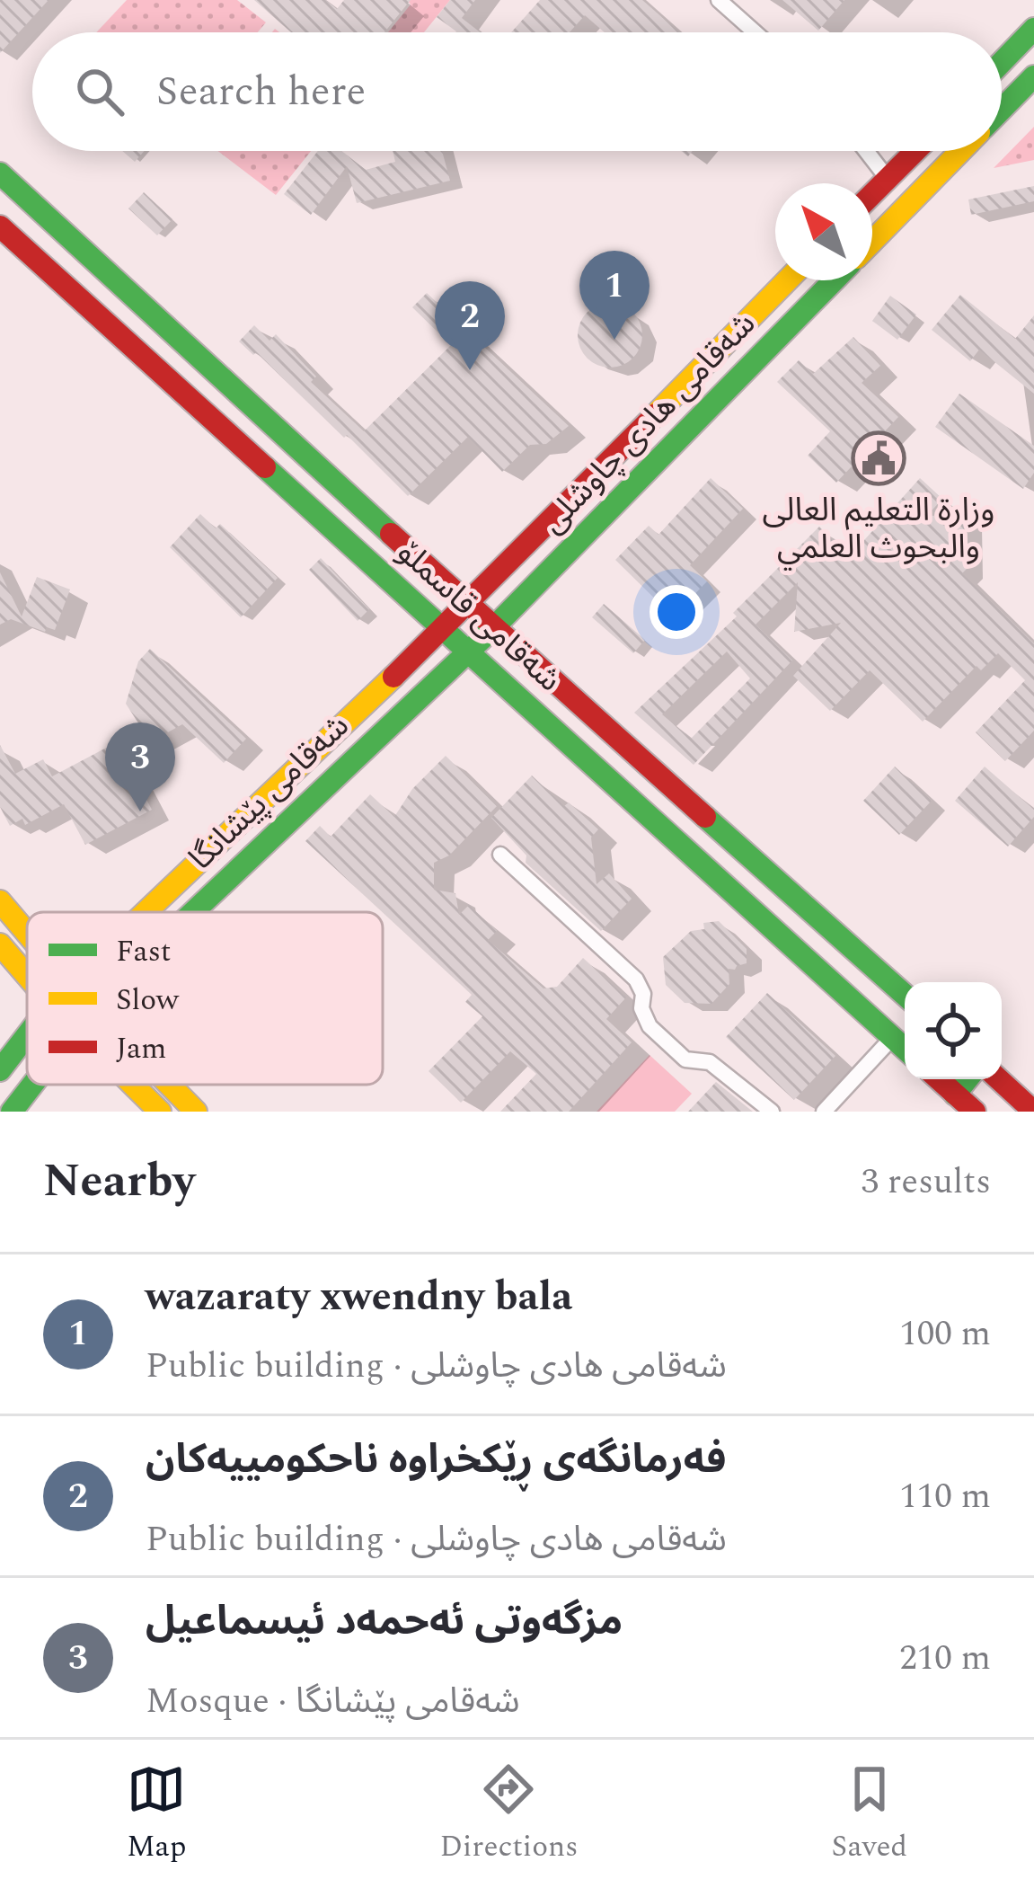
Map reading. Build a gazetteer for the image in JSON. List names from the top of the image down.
{
  "streets": {
    "main road": ["شەقامی هادی چاوشلی", "شەقامی قاسملۆ", "شەقامی پێشانگا"]
  },
  "crossings": [
    ["شەقامی هادی چاوشلی", "شەقامی قاسملۆ"],
    ["شەقامی هادی چاوشلی", "شەقامی پێشانگا"],
    ["شەقامی قاسملۆ", "شەقامی پێشانگا"]
  ],
  "places": {
    "public building": ["وزارة التعليم العالى والبحوث العلمي"]
  },
  "legend": ["Fast", "Slow", "Jam"],
  "north": "top left",
  "page": {
    "search": "Search here",
    "pins": ["1", "2", "3"],
    "heading": ["Nearby", "3 results"],
    "list": [
      {
        "mark": "1",
        "name": "wazaraty xwendny bala",
        "note": "Public building · شەقامی هادی چاوشلی",
        "value": "100 m"
      },
      {
        "mark": "2",
        "name": "فەرمانگەی ڕێکخراوە ناحکومییەکان",
        "note": "Public building · شەقامی هادی چاوشلی",
        "value": "110 m"
      },
      {
        "mark": "3",
        "name": "مزگەوتی ئەحمەد ئیسماعیل",
        "note": "Mosque · شەقامی پێشانگا",
        "value": "210 m"
      }
    ],
    "nav": ["Map", "Directions", "Saved"]
  }
}
